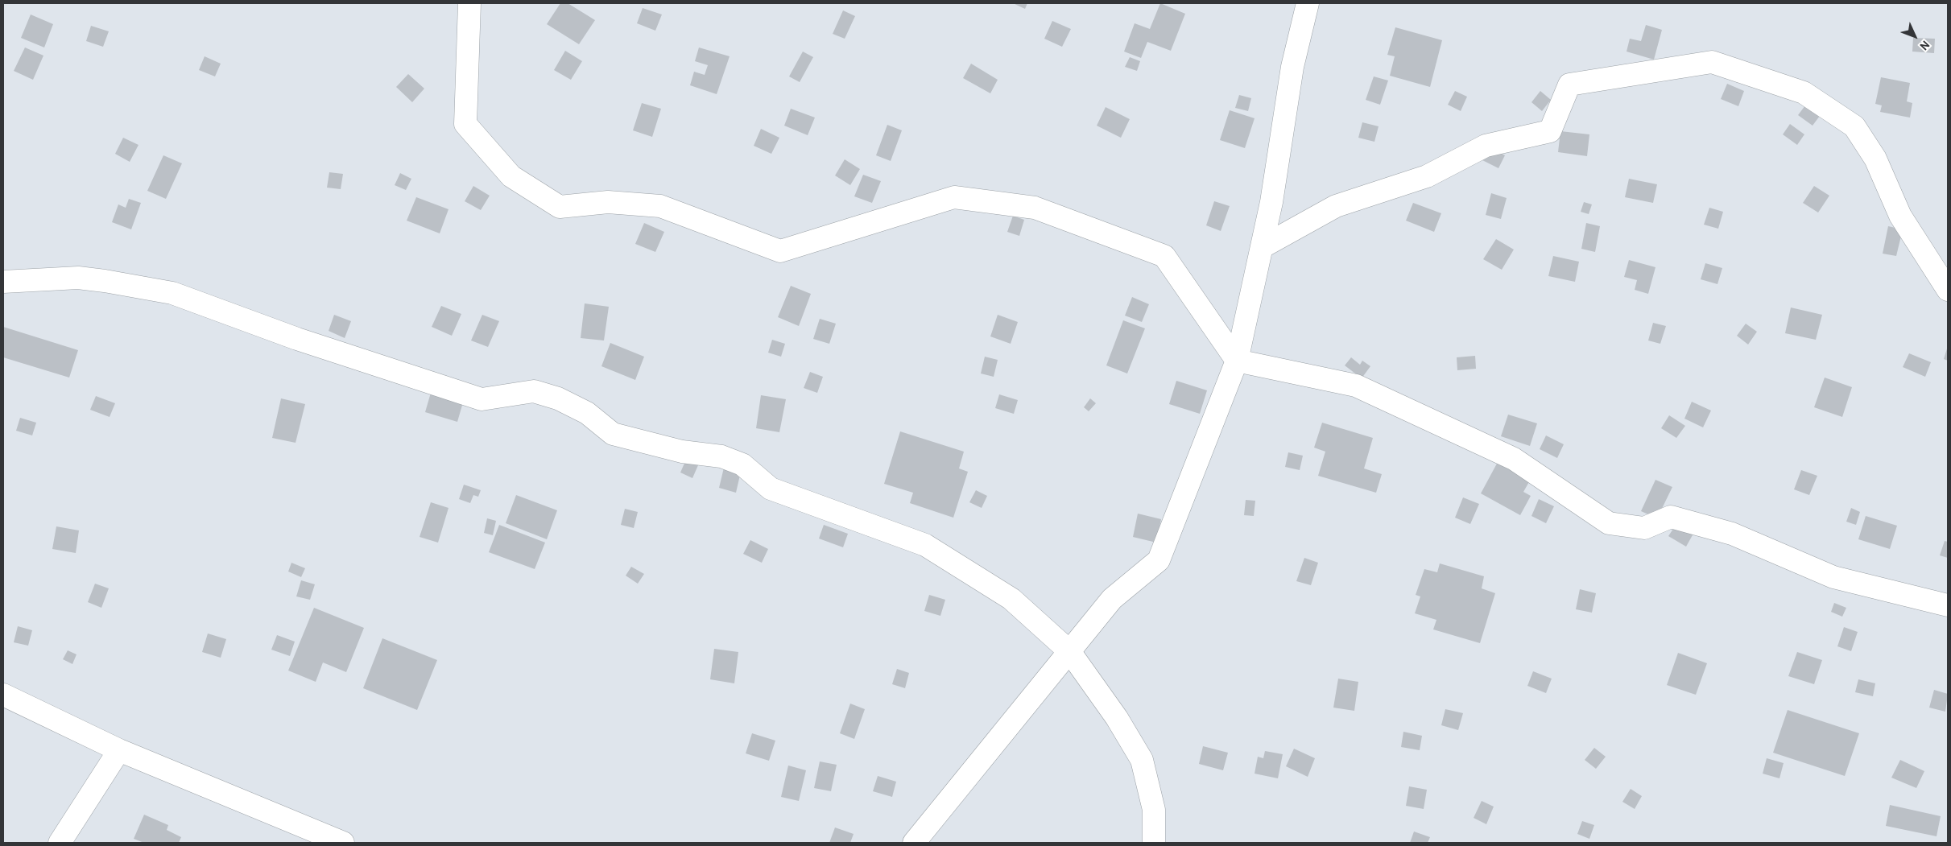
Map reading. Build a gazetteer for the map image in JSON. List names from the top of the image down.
{
  "north": "bottom right"
}
